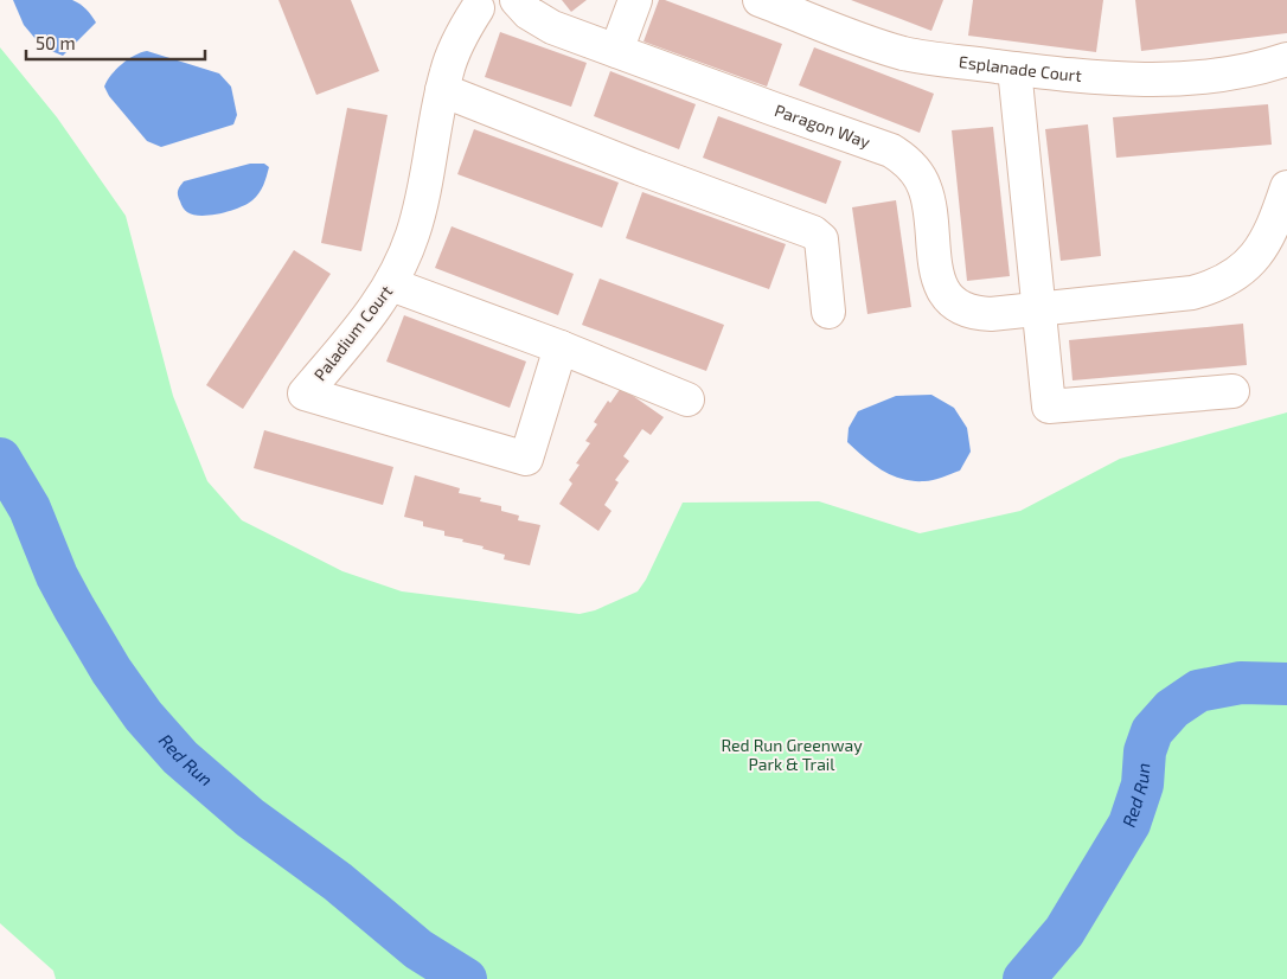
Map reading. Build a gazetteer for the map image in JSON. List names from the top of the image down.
{
  "streets": {
    "street": ["Esplanade Court", "Paragon Way", "Paladium Court"]
  },
  "water": ["Red Run"],
  "parks": ["Red Run Greenway Park & Trail"],
  "scale_bar": "50 m"
}
